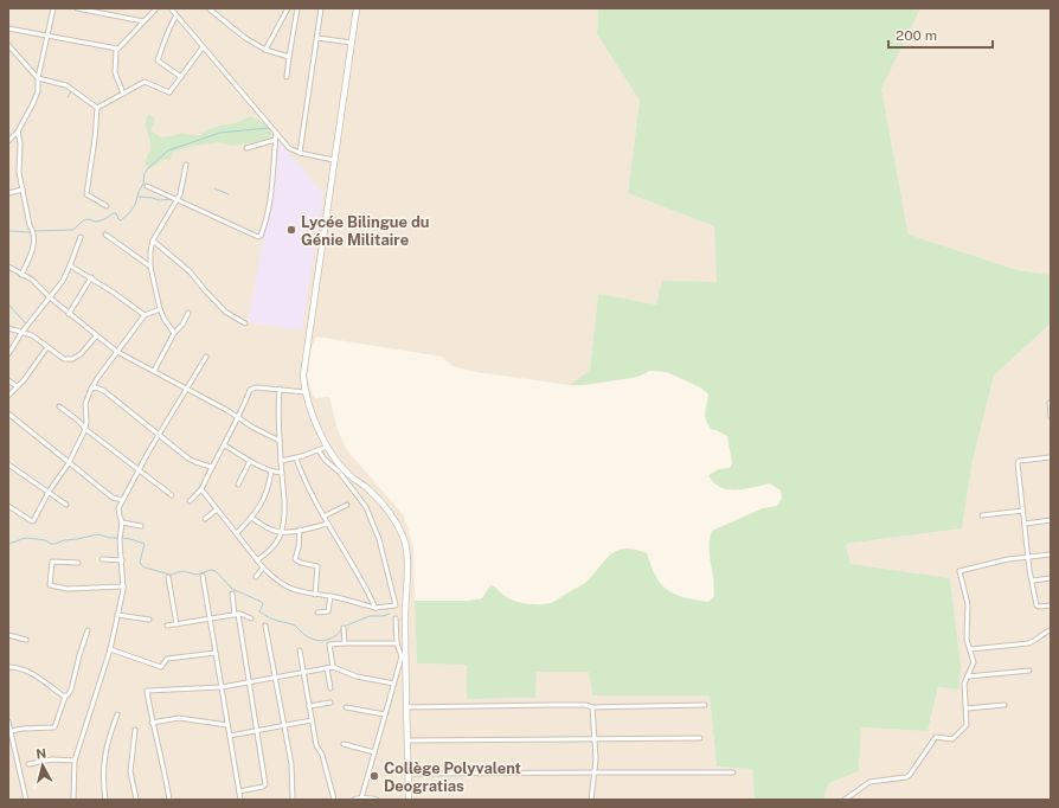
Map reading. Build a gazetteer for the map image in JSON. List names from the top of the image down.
{
  "places": ["Lycée Bilingue du Génie Militaire", "Collège Polyvalent Deogratias"],
  "scale_bar": "200 m",
  "north": "top"
}
